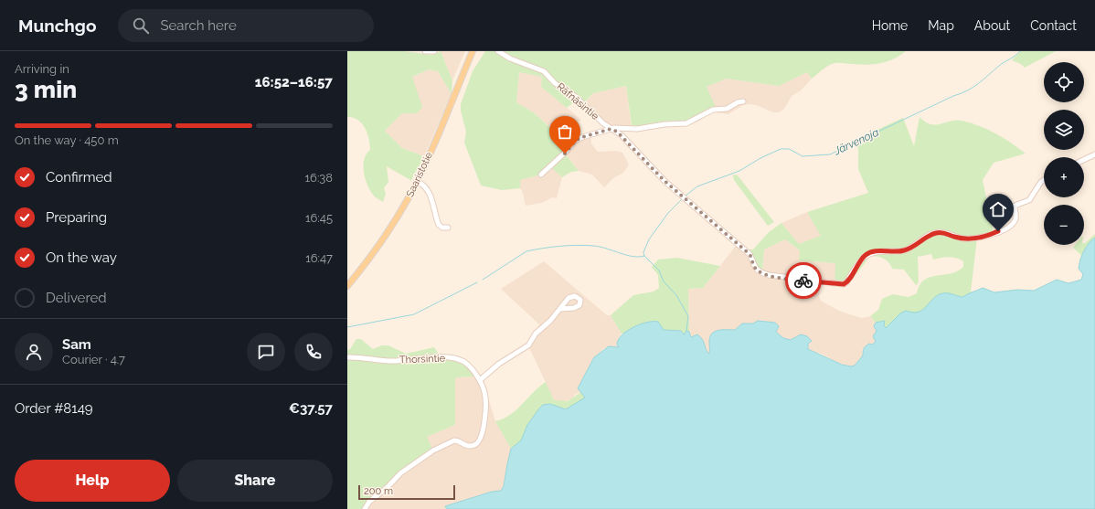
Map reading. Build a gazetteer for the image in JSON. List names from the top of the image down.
{
  "streets": {
    "main road": ["Saaristotie"],
    "street": ["Räfnäsintie", "Thorsintie"]
  },
  "water": ["Järvenoja"],
  "scale_bar": "200 m",
  "page": {
    "header": "Munchgo",
    "search": "Search here",
    "nav": [
      "Home",
      "Map",
      "About",
      "Contact"
    ],
    "heading": ["3 min", "Arriving in", "16:52–16:57"],
    "panel": [
      "Sam",
      "Courier · 4.7",
      "Order #8149",
      "€37.57"
    ],
    "map_buttons": ["+", "−"],
    "bar": "On the way · 450 m",
    "list": [
      ["Confirmed", "16:38"],
      ["Preparing", "16:45"],
      ["On the way", "16:47"],
      "Delivered"
    ],
    "buttons": ["Help", "Share"],
    "scale": "200 m"
  }
}
